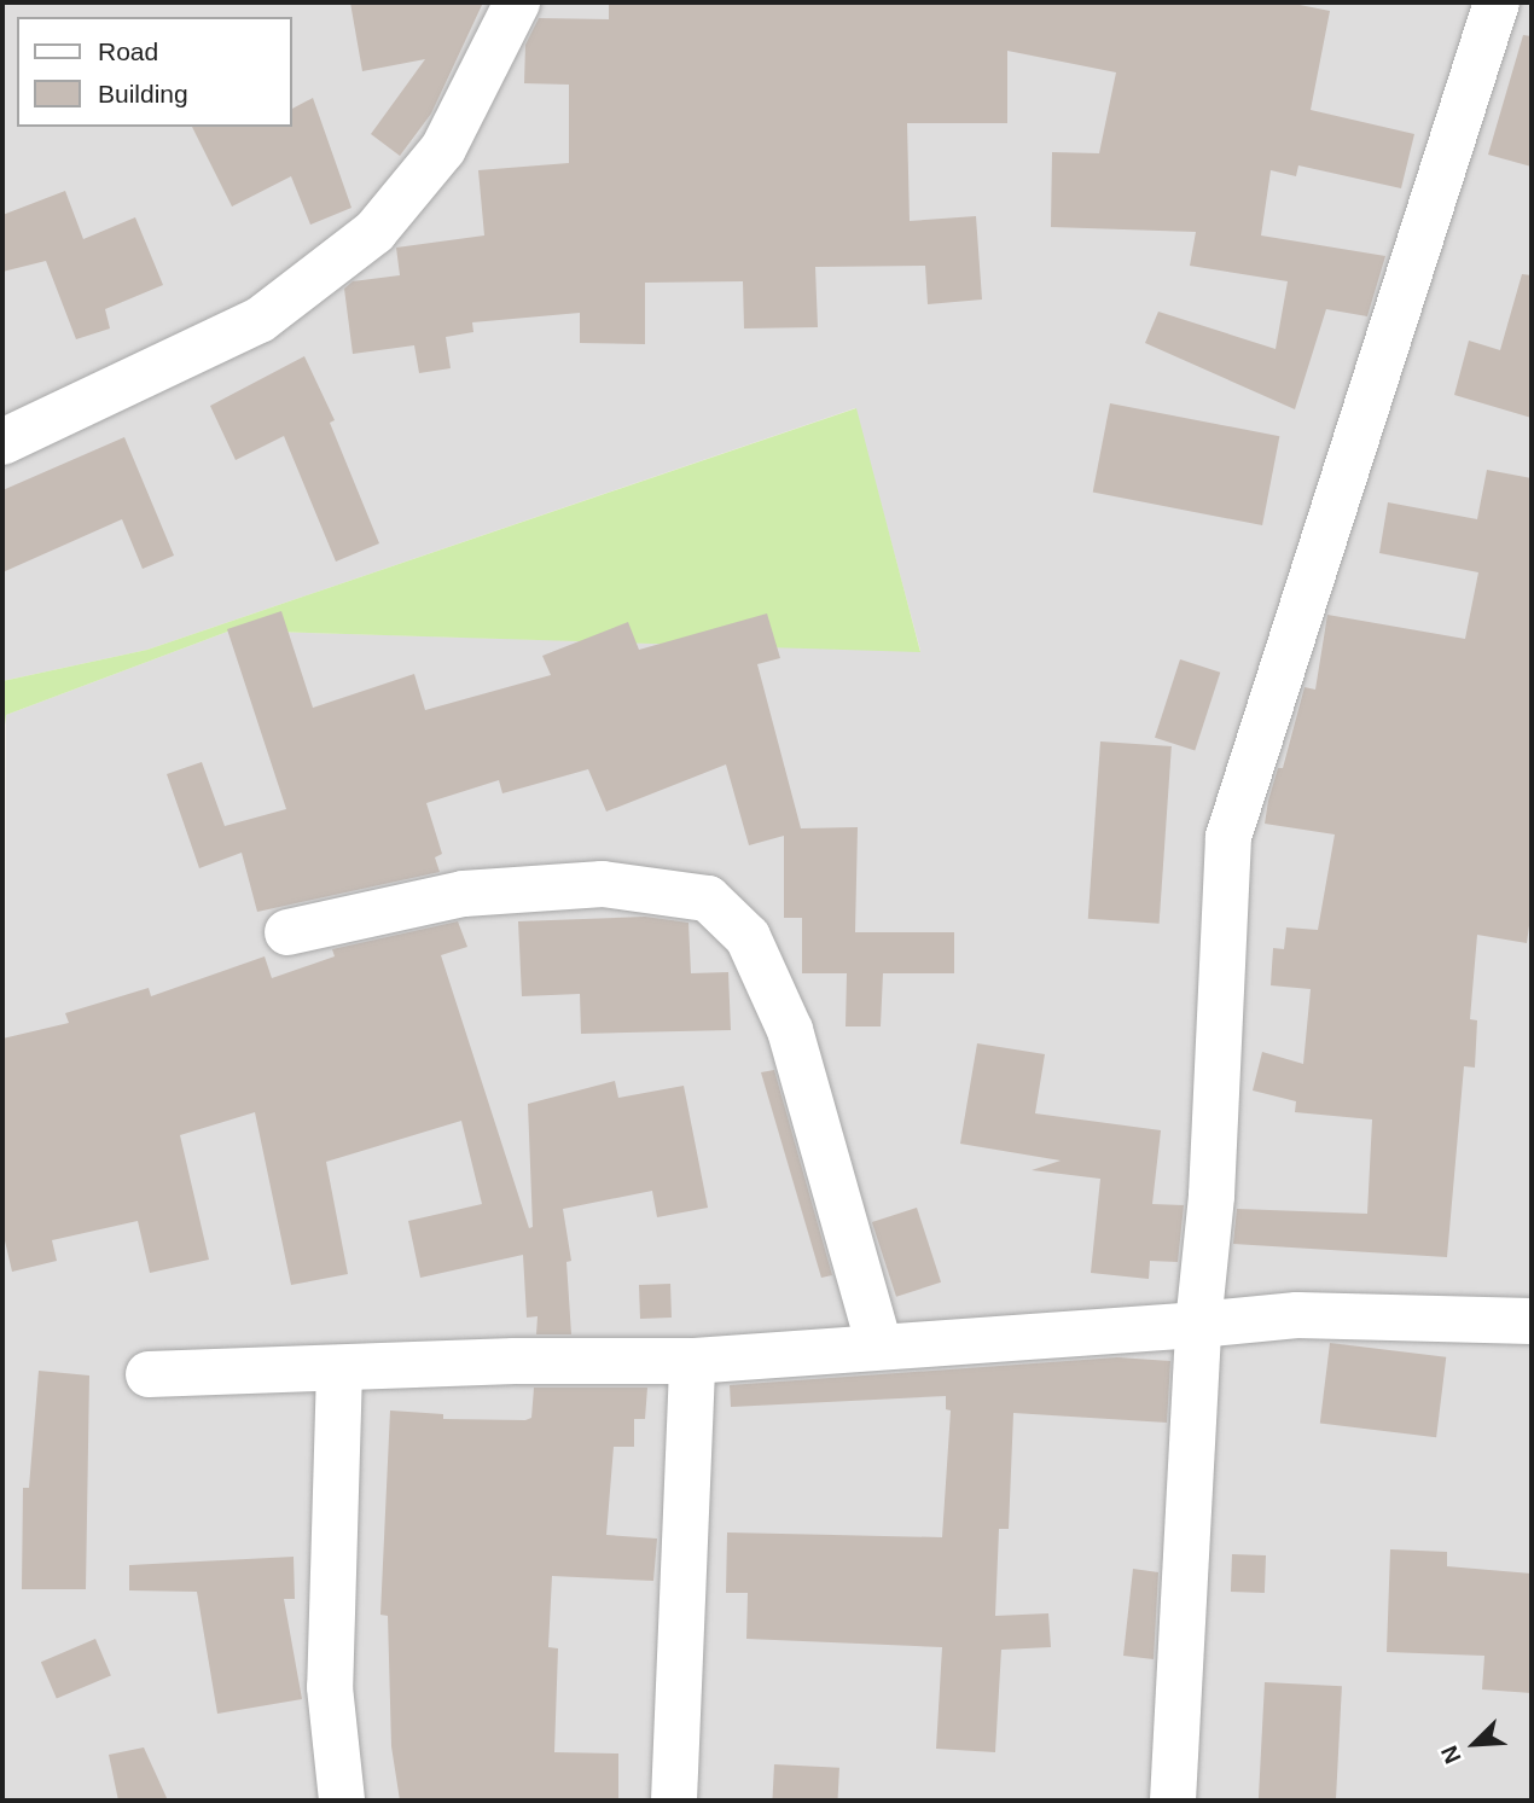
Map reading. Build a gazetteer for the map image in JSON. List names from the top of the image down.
{
  "legend": ["Road", "Building"],
  "north": "bottom left"
}
